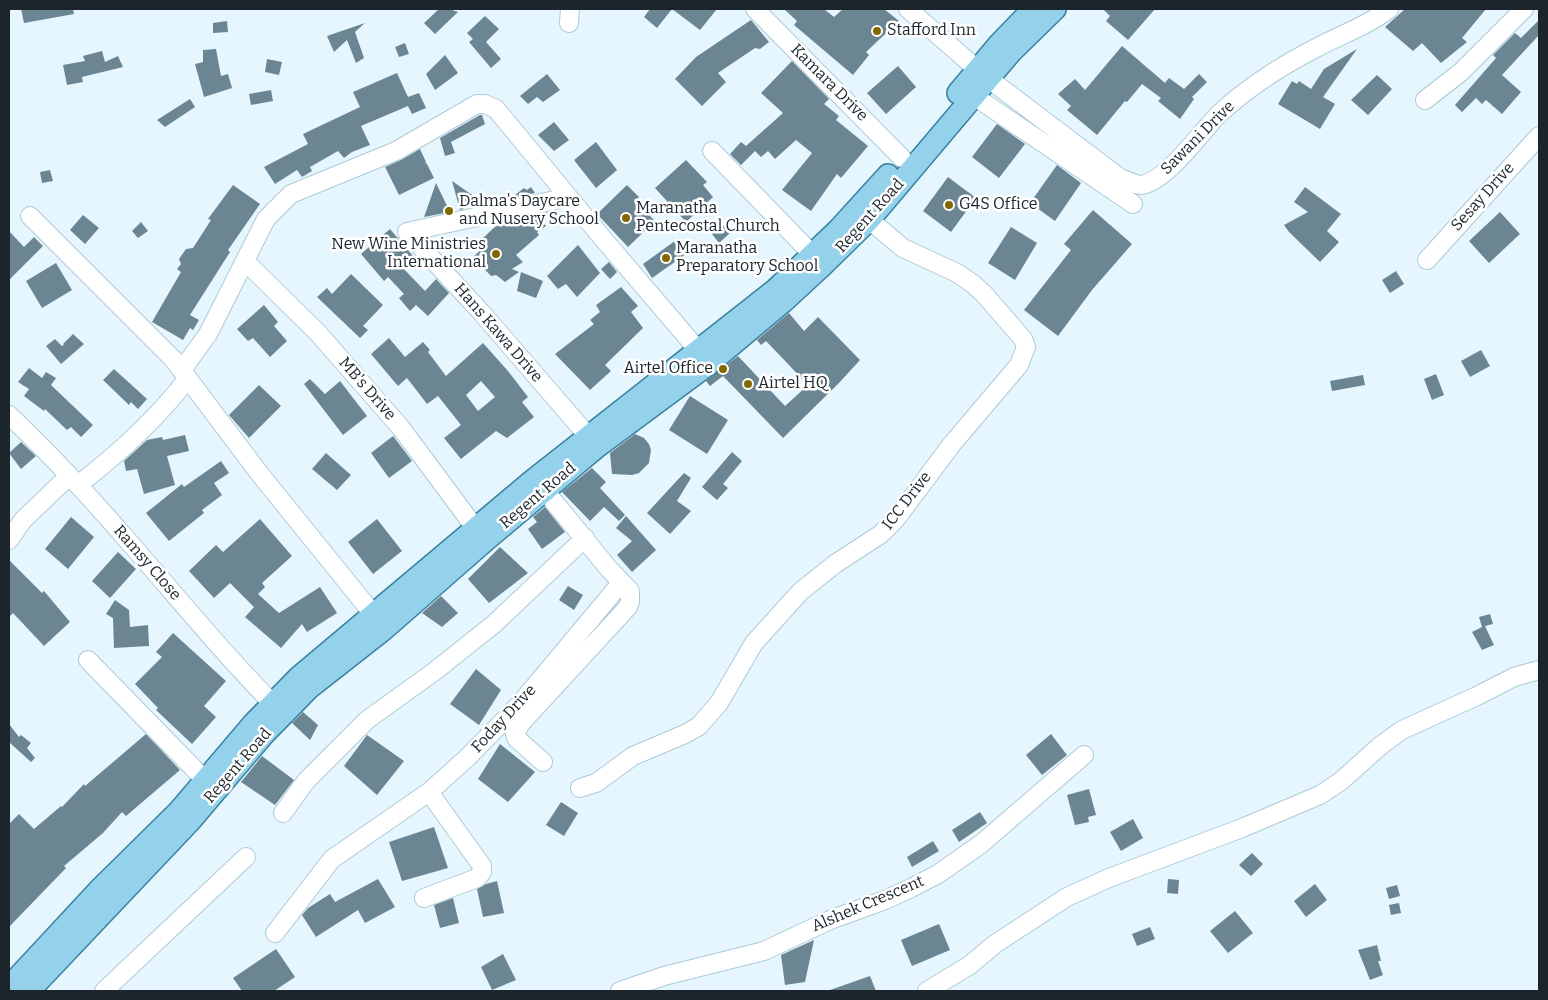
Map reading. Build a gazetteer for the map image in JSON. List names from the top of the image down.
{
  "streets": {
    "main road": ["Regent Road"],
    "street": [
      "Kamara Drive",
      "Sawani Drive",
      "Sesay Drive",
      "Hans Kawa Drive",
      "MB's Drive",
      "ICC Drive",
      "Ramsy Close",
      "Foday Drive",
      "Alshek Crescent"
    ]
  },
  "crossings": [
    ["Kamara Drive", "Regent Road"],
    ["Sawani Drive", "Regent Road"],
    ["Regent Road", "Hans Kawa Drive"],
    ["Regent Road", "MB's Drive"],
    ["Regent Road", "ICC Drive"],
    ["Regent Road", "Ramsy Close"]
  ],
  "places": [
    "Stafford Inn",
    "G4S Office",
    "Dalma's Daycare and Nusery School",
    "Maranatha Pentecostal Church",
    "New Wine Ministries International",
    "Maranatha Preparatory School",
    "Airtel Office",
    "Airtel HQ"
  ]
}
